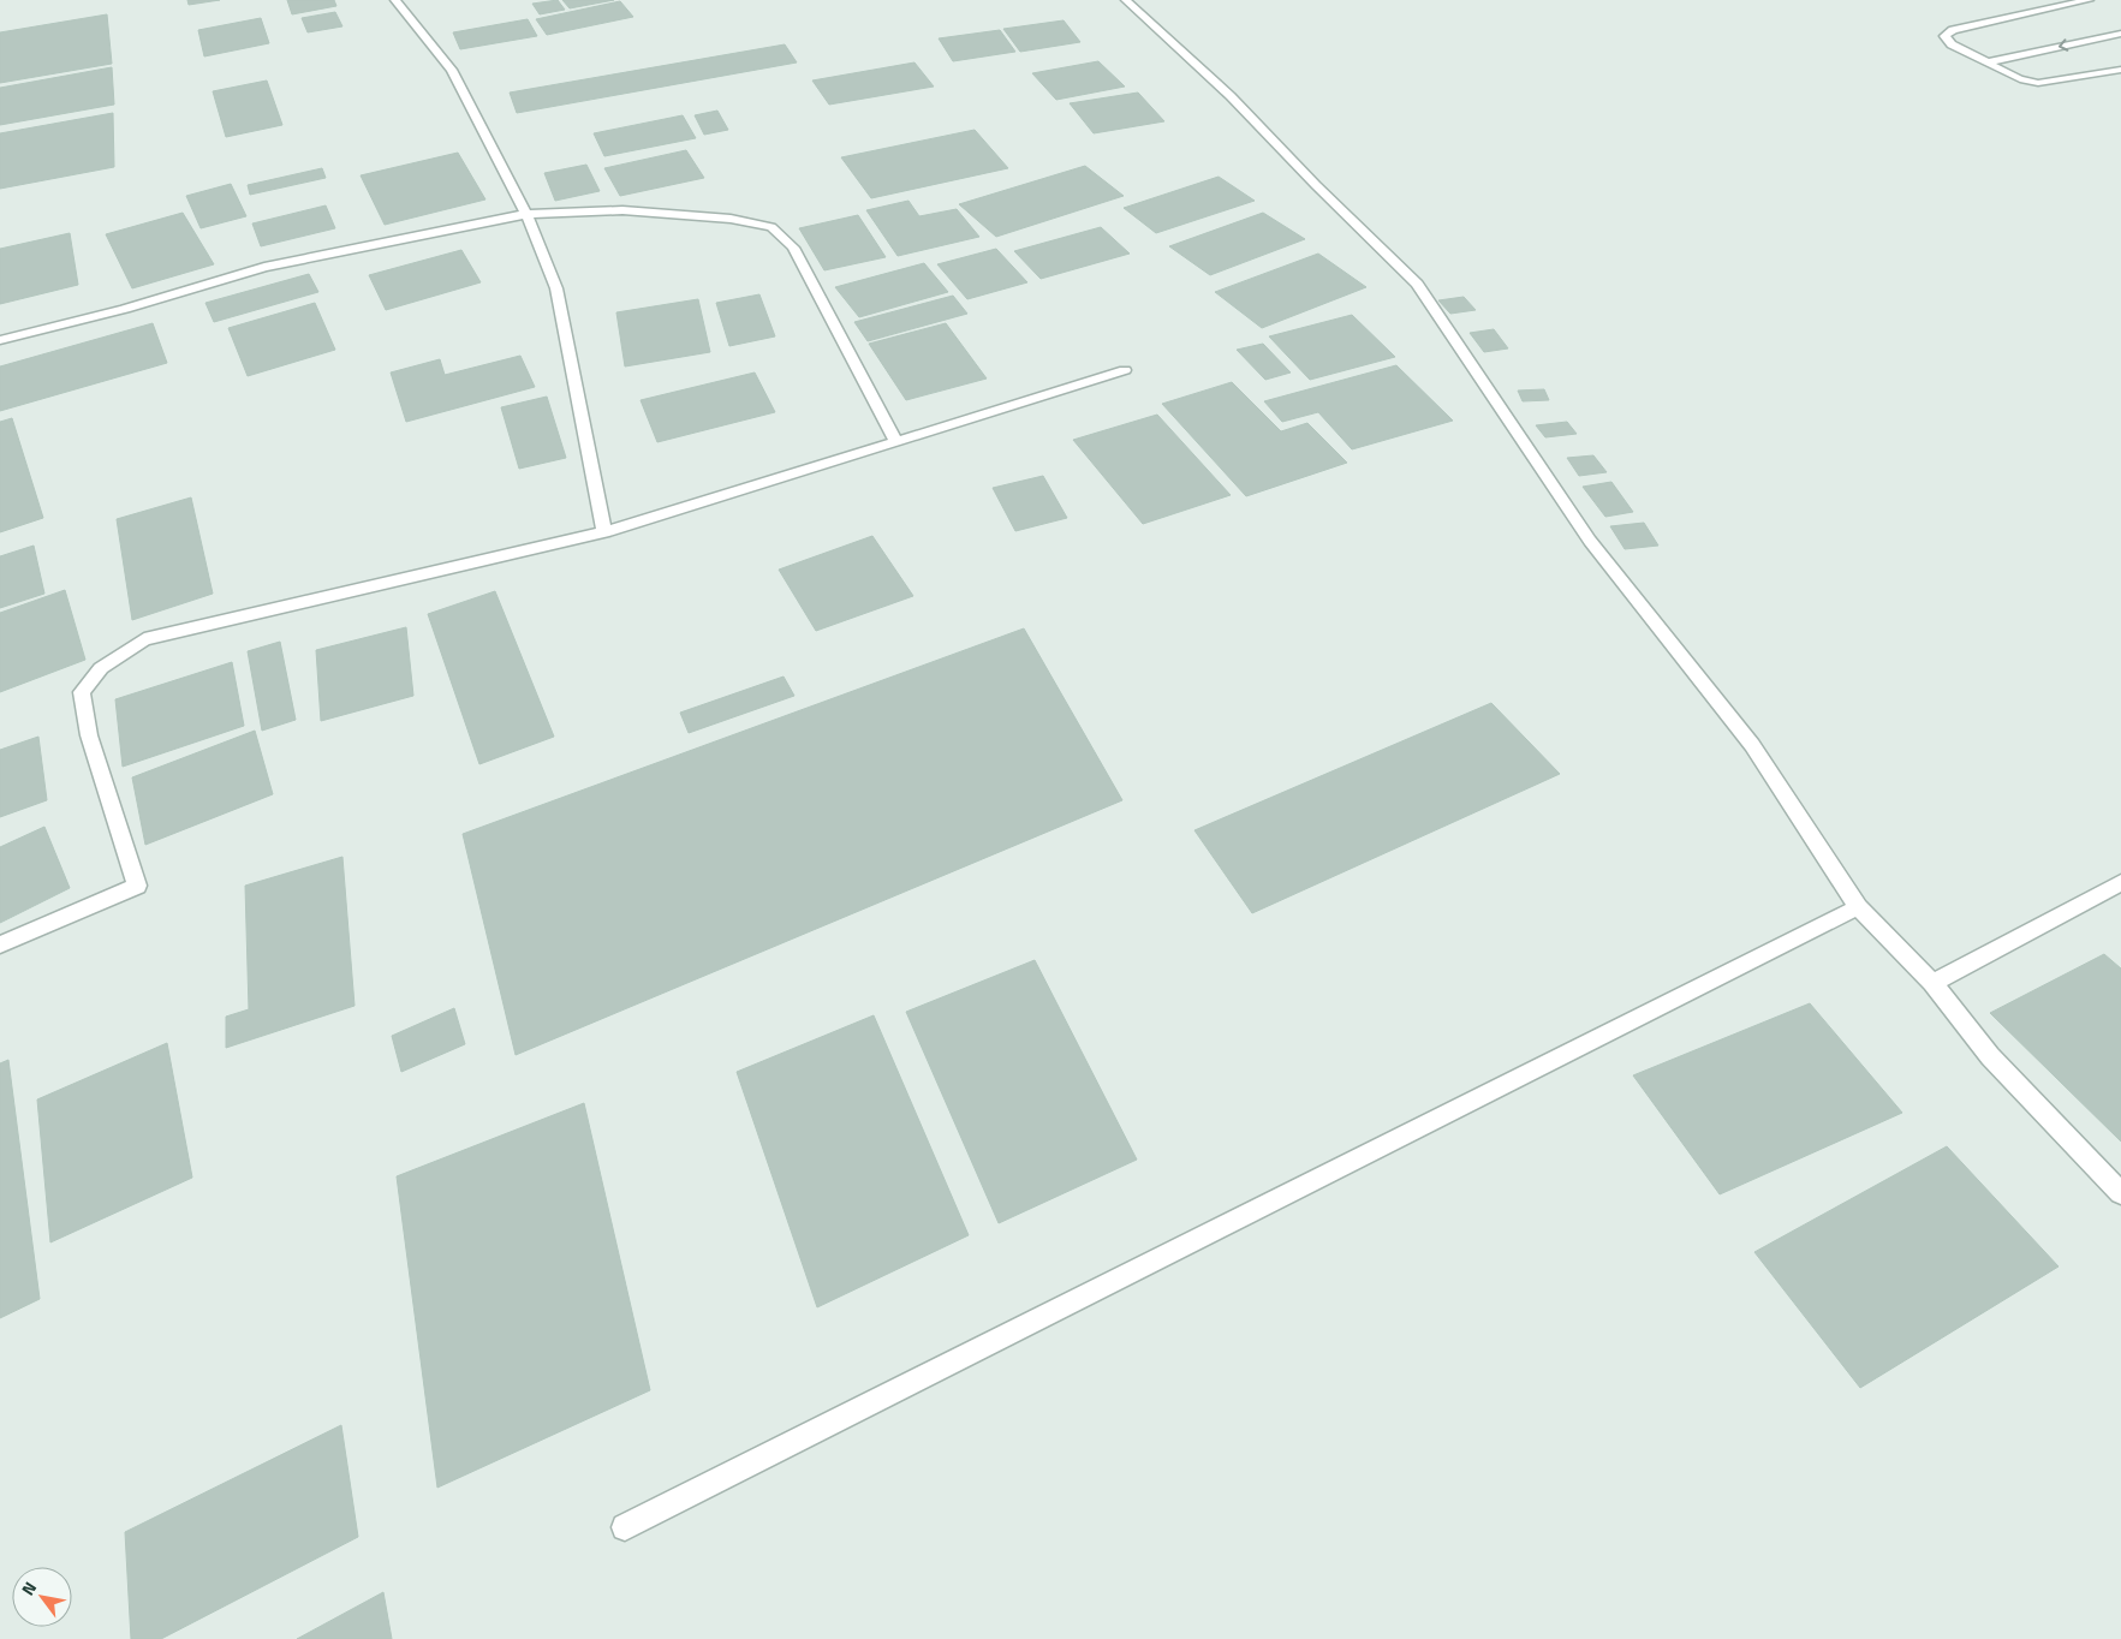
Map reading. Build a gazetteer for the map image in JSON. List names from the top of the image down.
{
  "north": "top left"
}
